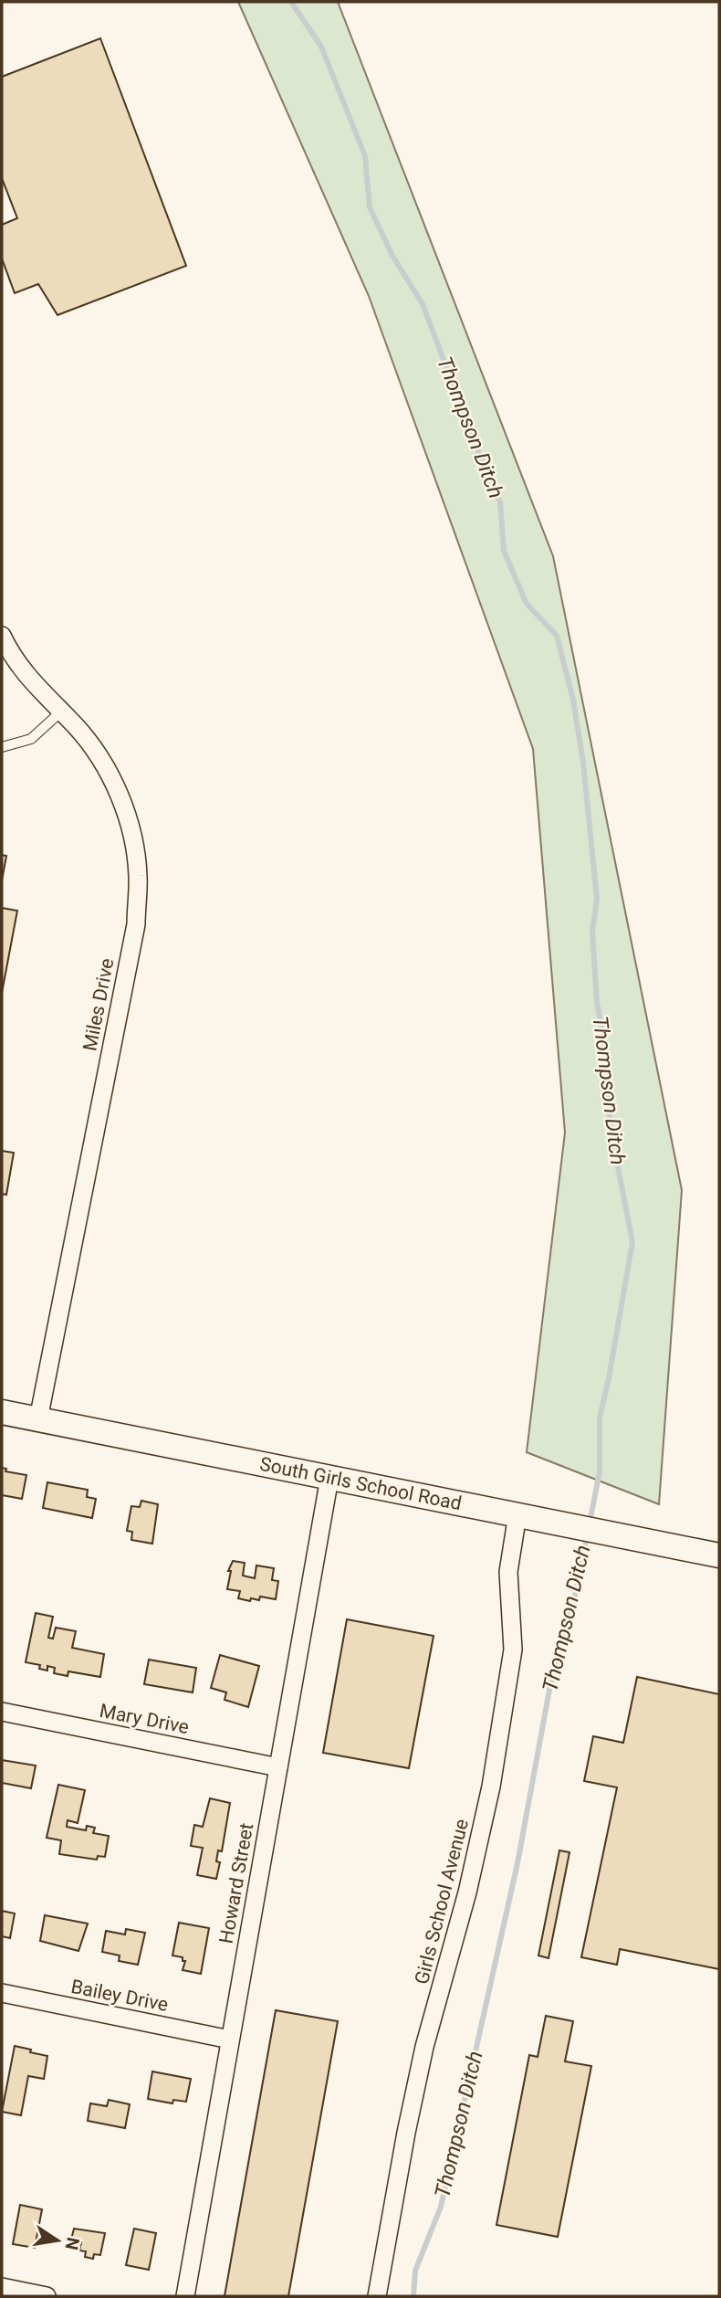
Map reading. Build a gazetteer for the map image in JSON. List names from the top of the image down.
{
  "streets": {
    "main road": ["South Girls School Road"],
    "street": [
      "Miles Drive",
      "Mary Drive",
      "Howard Street",
      "Girls School Avenue",
      "Bailey Drive"
    ]
  },
  "crossings": [
    ["Miles Drive", "South Girls School Road"],
    ["South Girls School Road", "Howard Street"],
    ["South Girls School Road", "Girls School Avenue"],
    ["Mary Drive", "Howard Street"],
    ["Howard Street", "Bailey Drive"]
  ],
  "water": ["Thompson Ditch"],
  "north": "right"
}
